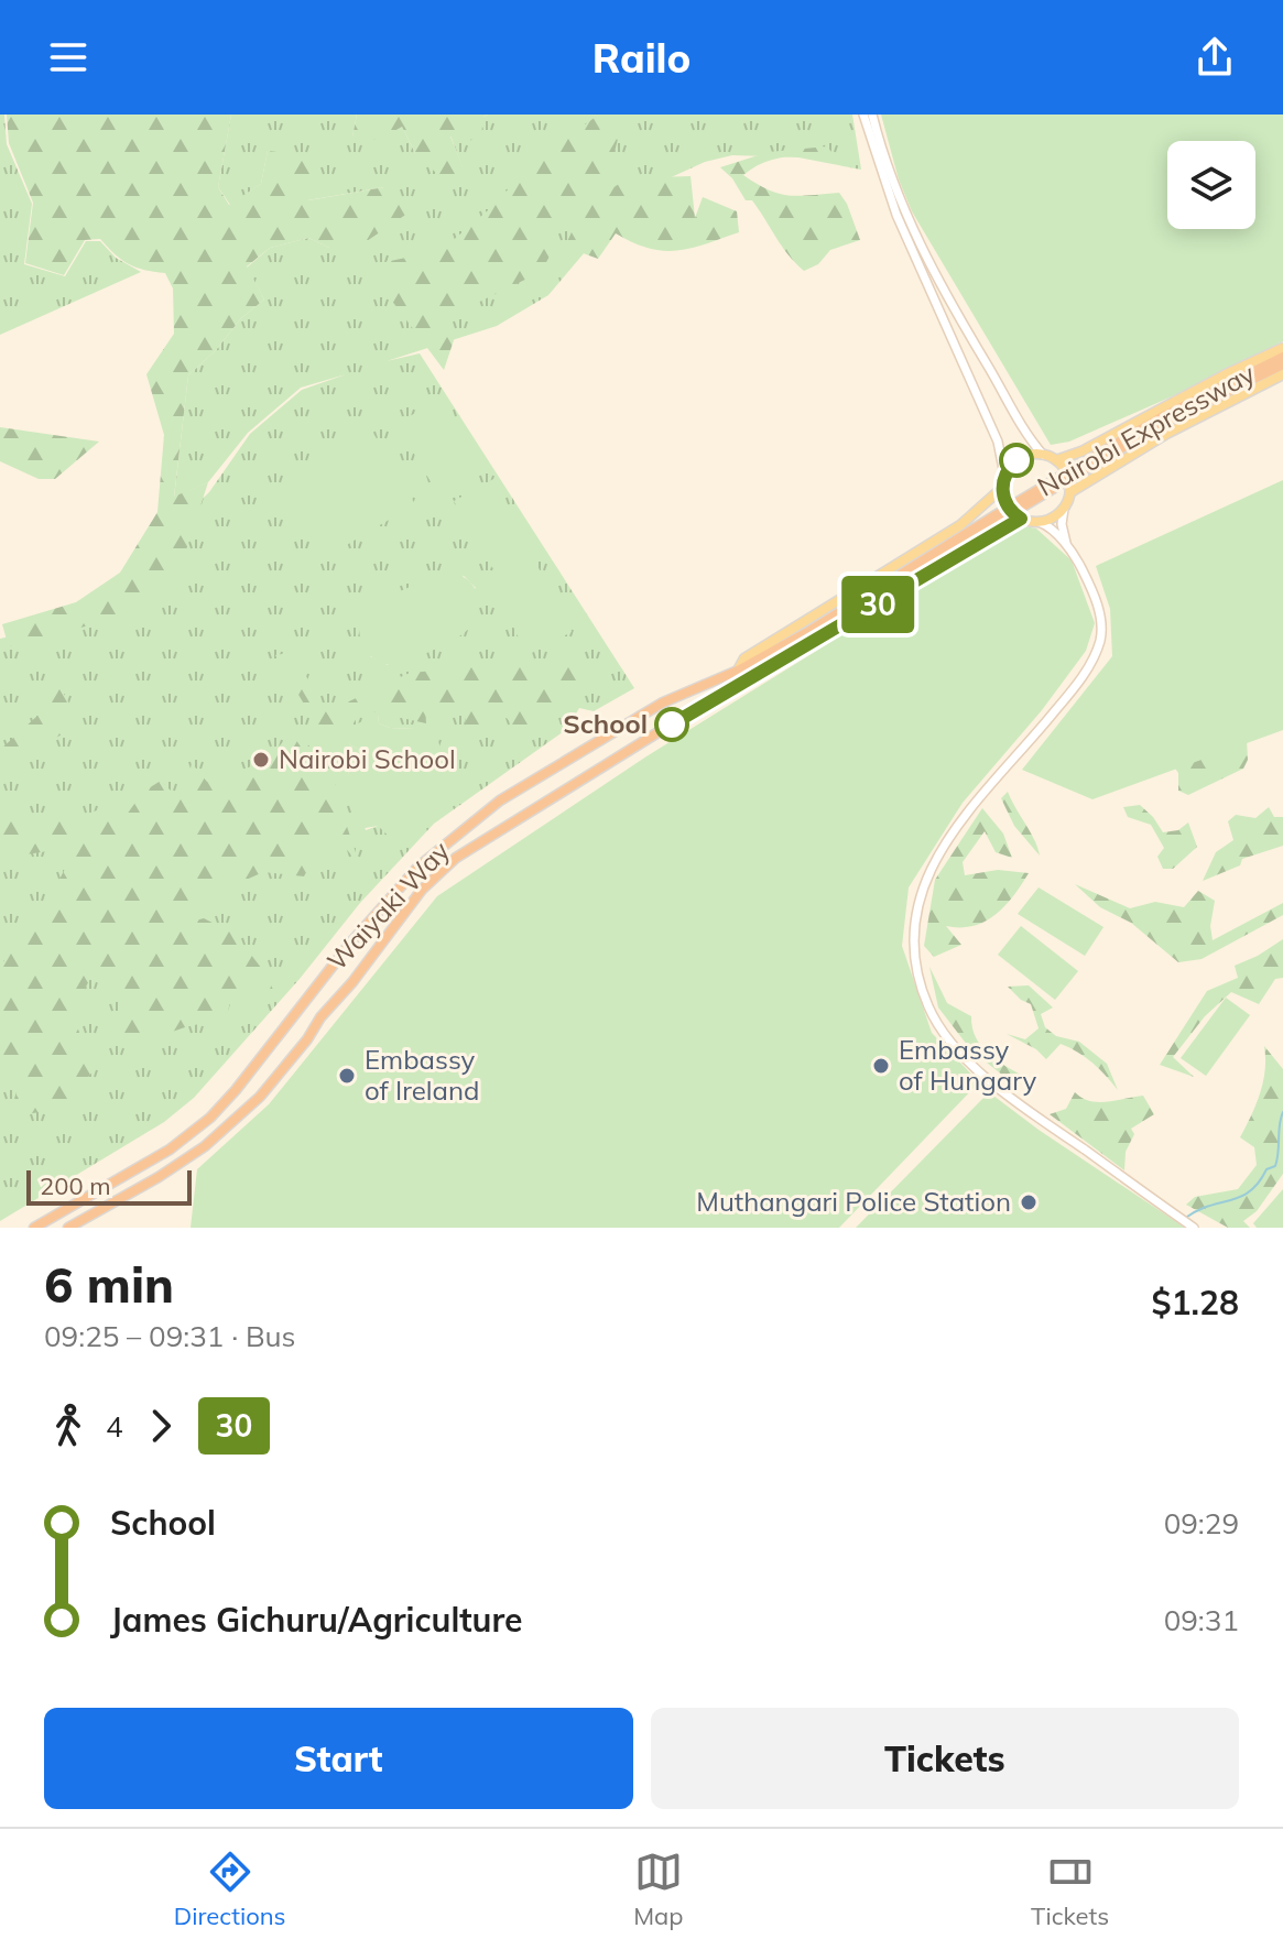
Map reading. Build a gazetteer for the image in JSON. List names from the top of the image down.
{
  "streets": {
    "highway": ["Nairobi Expressway", "Waiyaki Way"]
  },
  "crossings": [
    ["Nairobi Expressway", "Waiyaki Way"]
  ],
  "places": [
    "School",
    "Nairobi School",
    "Embassy of Hungary",
    "Embassy of Ireland",
    "Muthangari Police Station"
  ],
  "lines": ["bus line 30"],
  "scale_bar": "200 m",
  "page": {
    "header": "Railo",
    "on_map": "30",
    "scale": "200 m",
    "heading": ["6 min", "09:25 – 09:31 · Bus", "$1.28"],
    "legs": ["4", "30"],
    "list": [
      {
        "name": "School",
        "value": "09:29"
      },
      {
        "name": "James Gichuru/Agriculture",
        "value": "09:31"
      }
    ],
    "buttons": ["Start", "Tickets"],
    "tabs": ["Directions", "Map", "Tickets"]
  }
}
